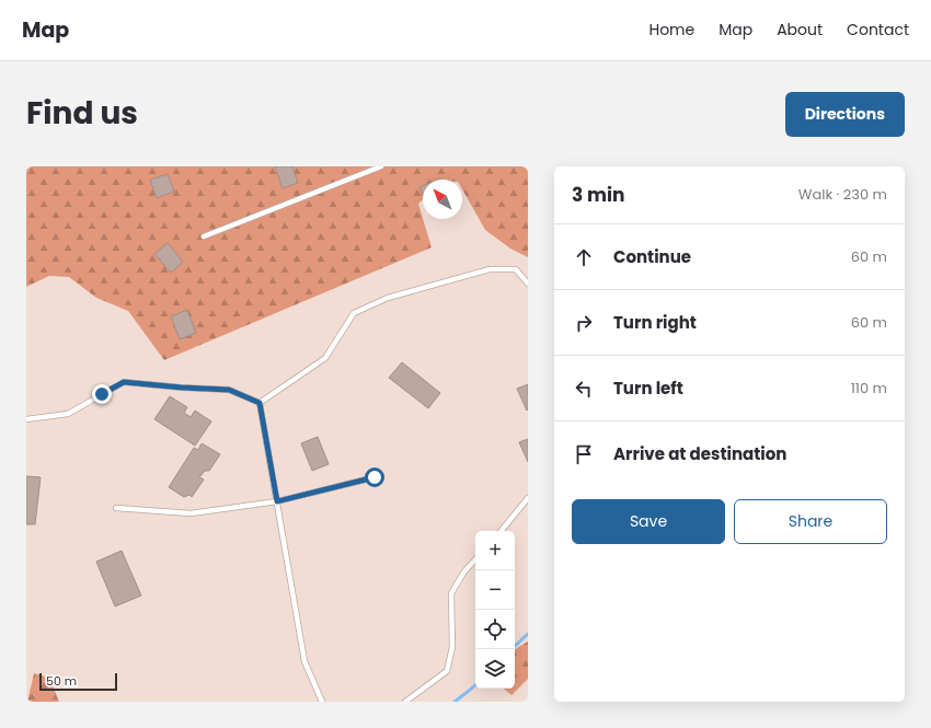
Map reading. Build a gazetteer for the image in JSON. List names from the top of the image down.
{
  "scale_bar": "50 m",
  "north": "top left",
  "page": {
    "header": "Map",
    "nav": [
      "Home",
      "Map",
      "About",
      "Contact"
    ],
    "title": "Find us",
    "buttons": [
      "Directions",
      ["Save", "Share"]
    ],
    "heading": ["3 min", "Walk · 230 m"],
    "list": [
      ["Continue", "60 m"],
      ["Turn right", "60 m"],
      ["Turn left", "110 m"],
      "Arrive at destination"
    ],
    "map_buttons": ["+", "−"],
    "scale": "50 m"
  }
}
